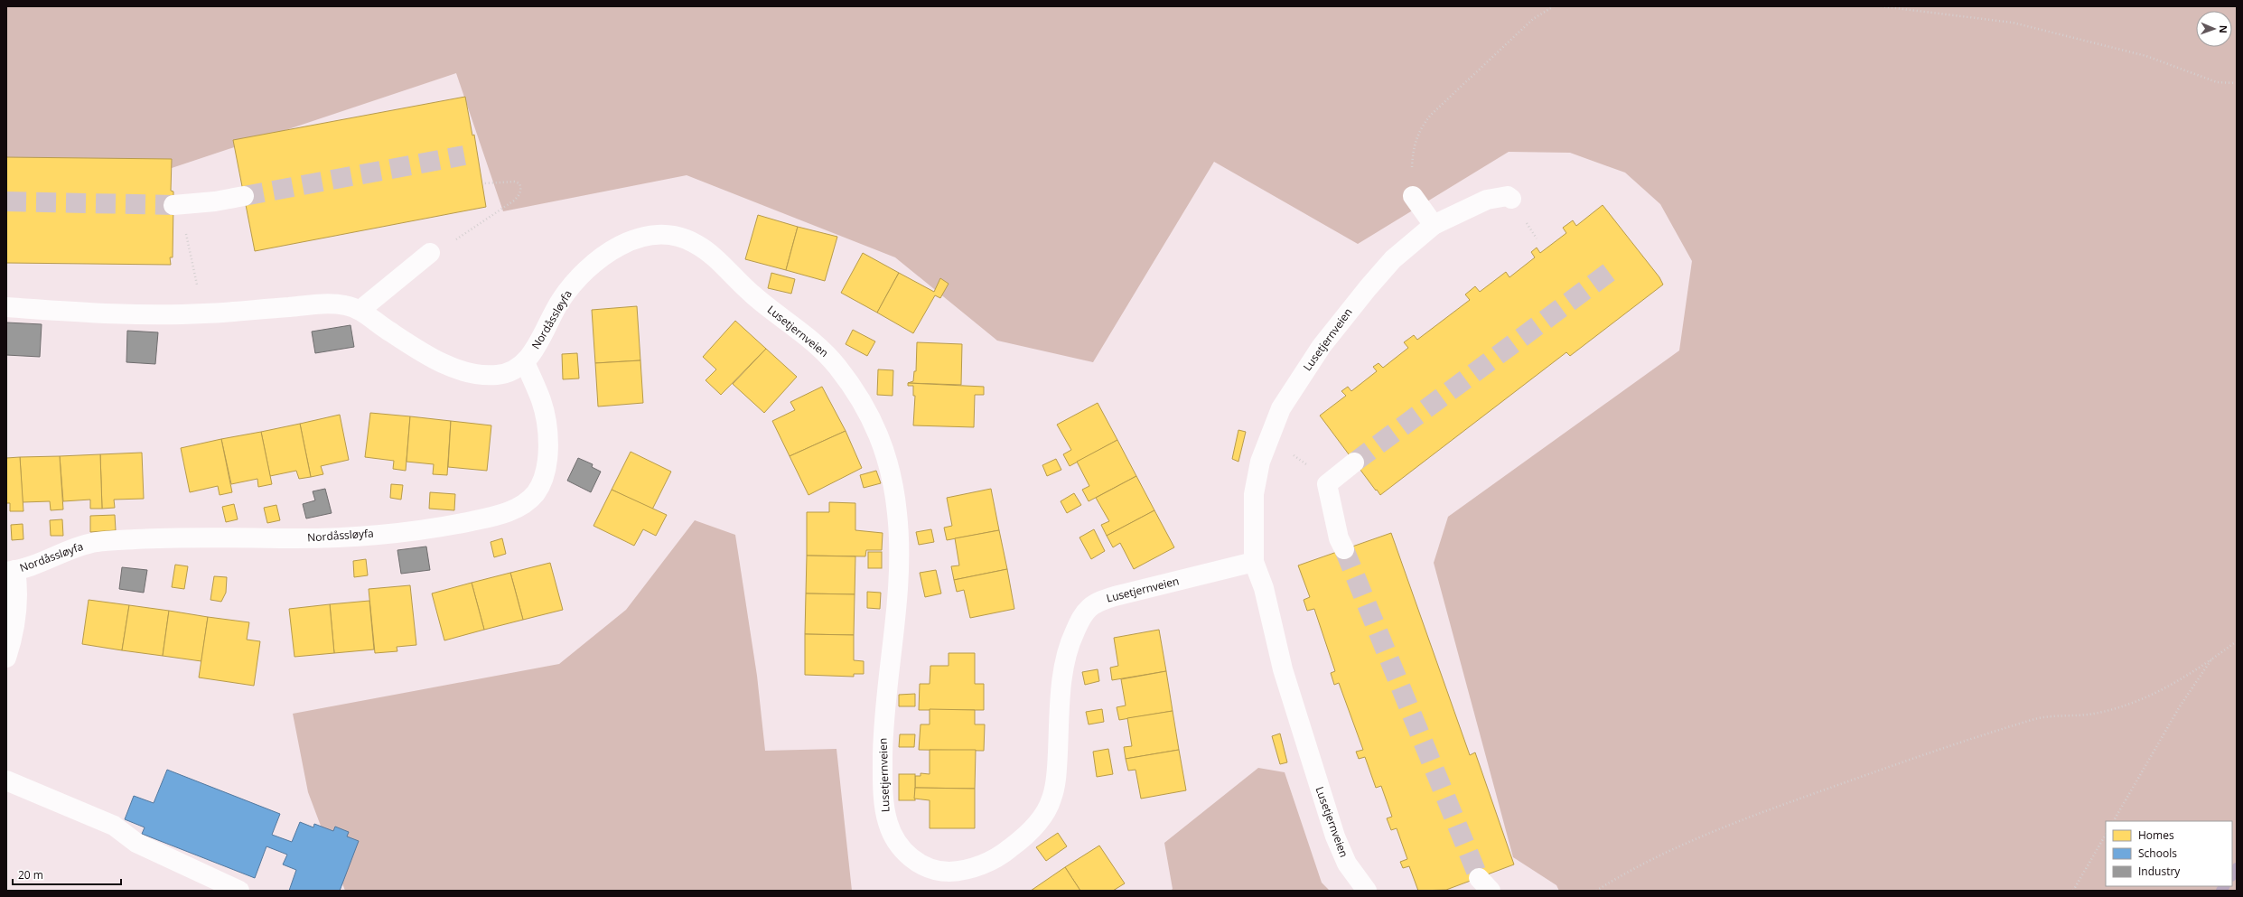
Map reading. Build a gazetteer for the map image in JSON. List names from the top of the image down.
{
  "streets": {
    "lane": ["Nordåssløyfa", "Lusetjernveien"]
  },
  "crossings": [
    ["Nordåssløyfa", "Lusetjernveien"]
  ],
  "legend": ["Homes", "Schools", "Industry"],
  "scale_bar": "20 m",
  "north": "right"
}
